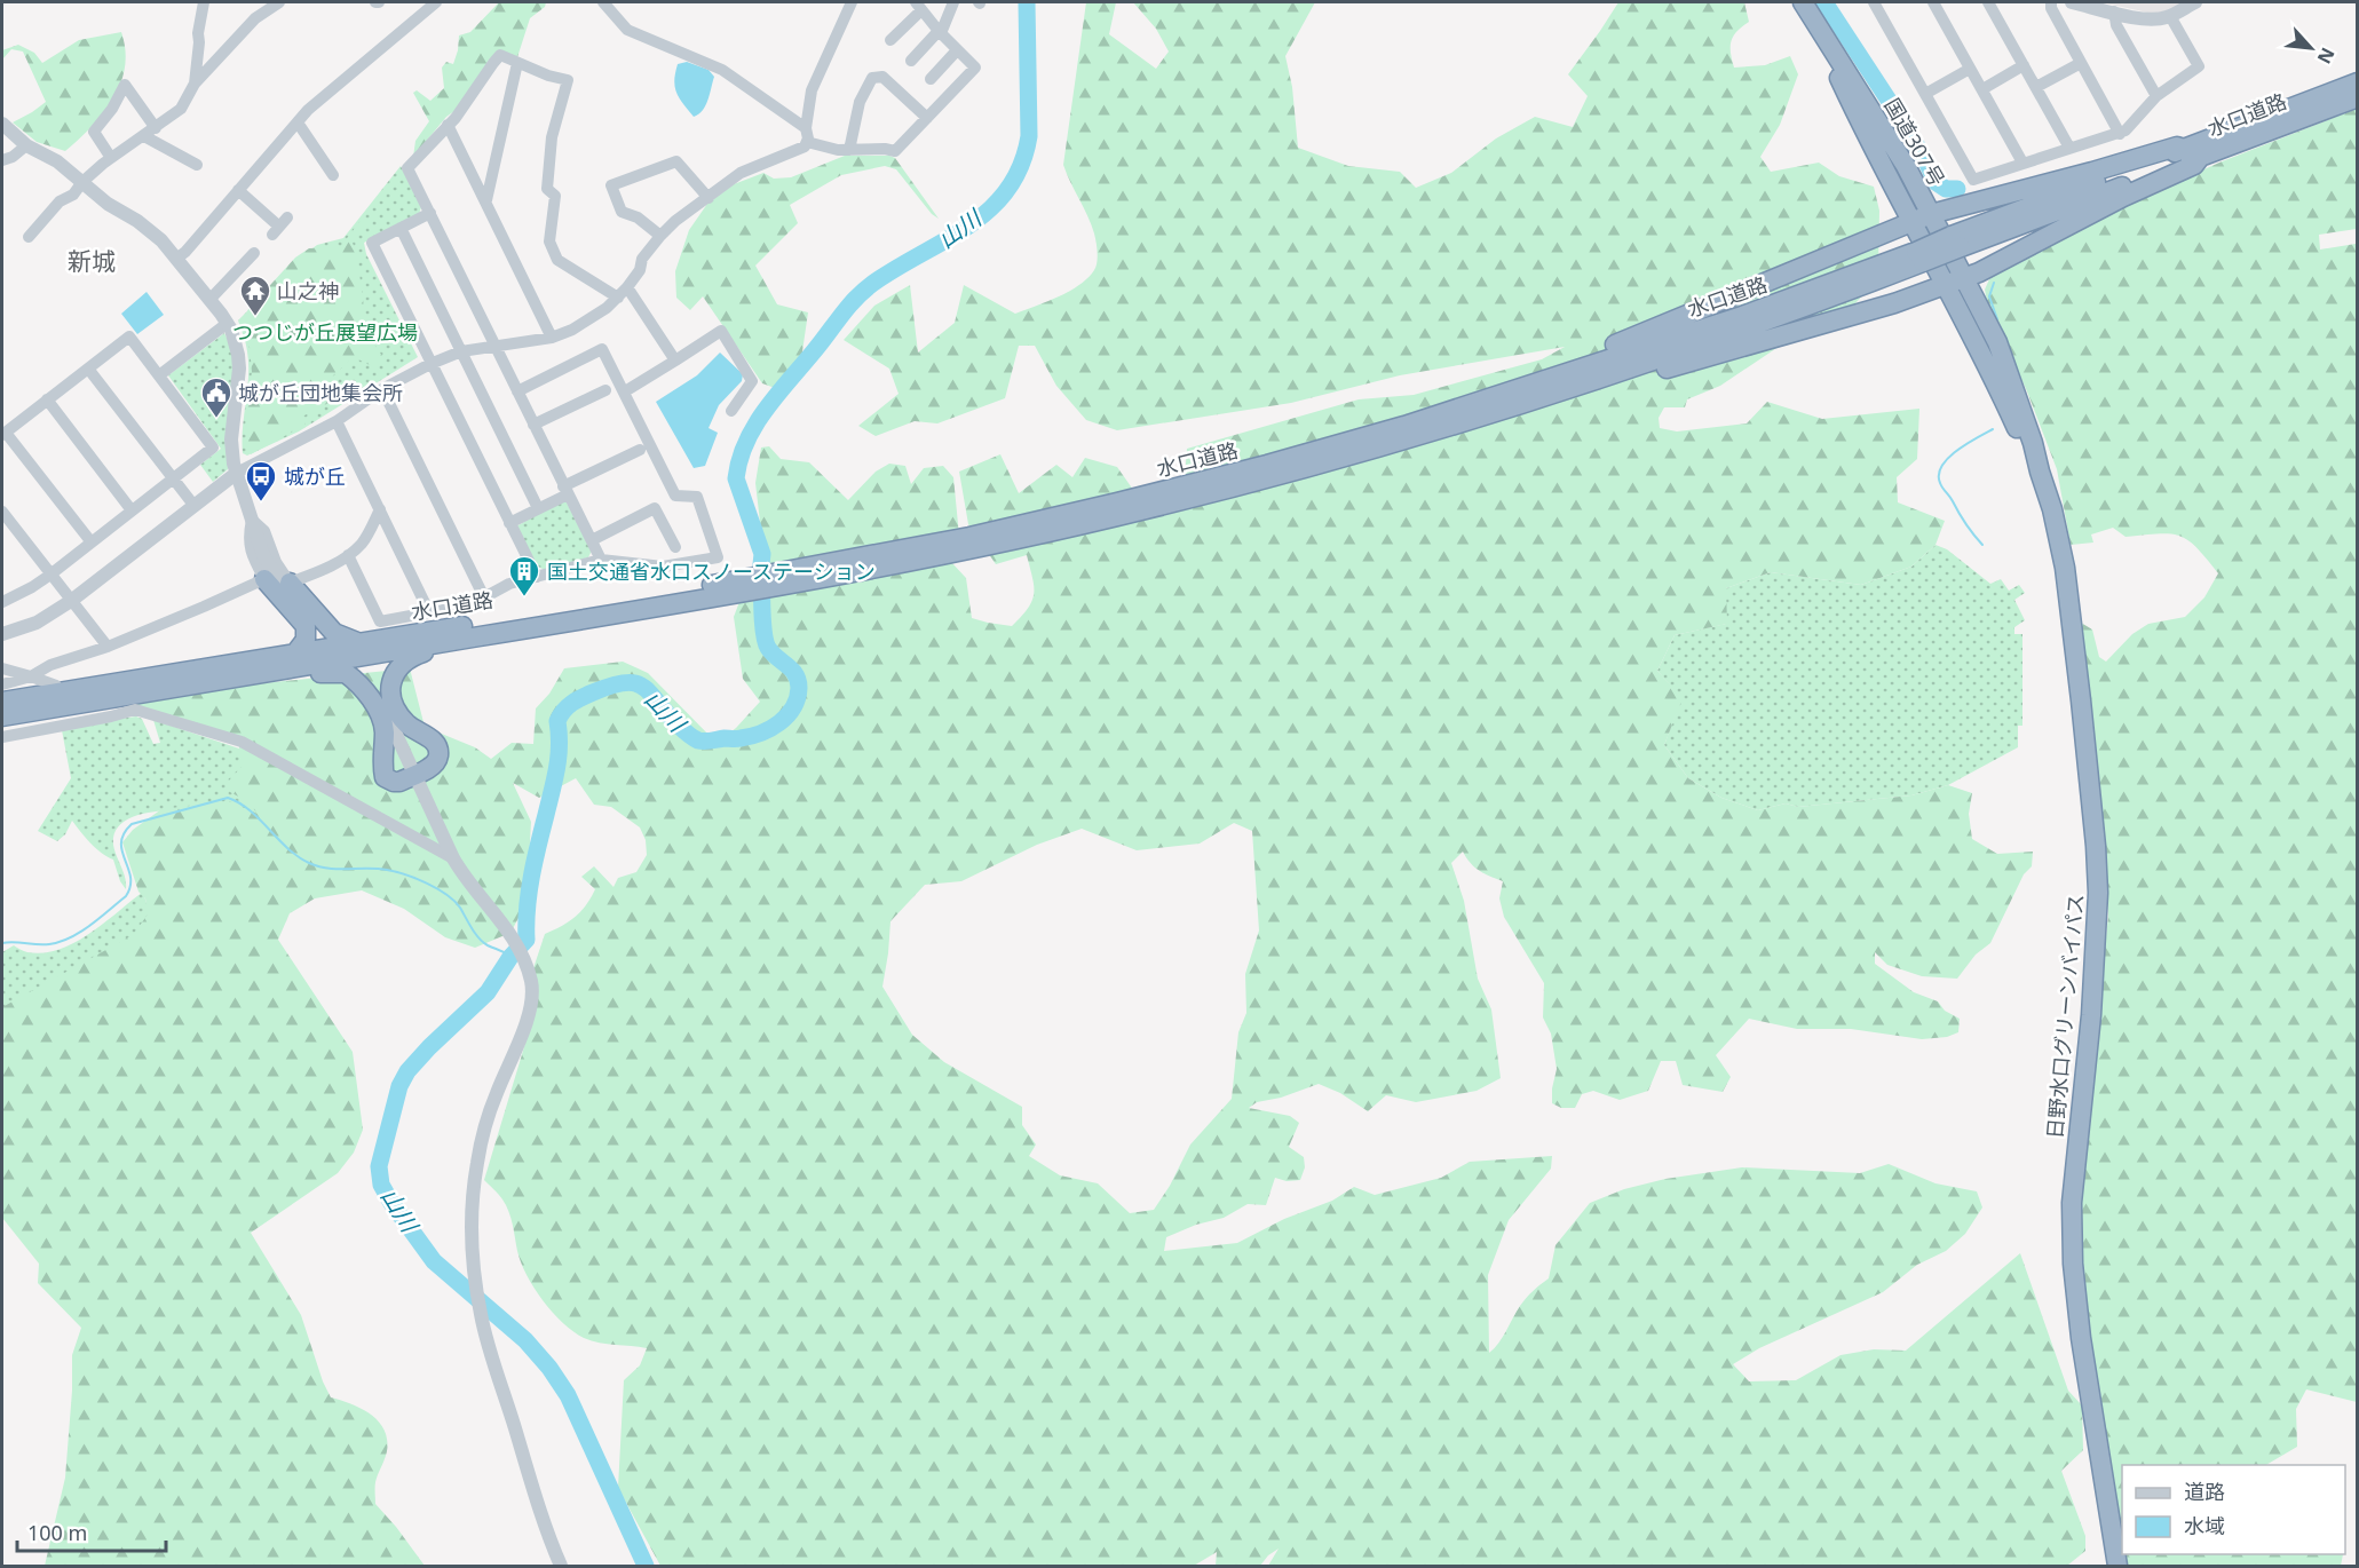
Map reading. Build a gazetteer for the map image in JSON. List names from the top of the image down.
{
  "streets": {
    "highway": ["水口道路", "国道307号", "日野水口グリーンバイパス"]
  },
  "crossings": [
    ["国道307号", "日野水口グリーンバイパス"]
  ],
  "districts": ["新城"],
  "water": ["山川"],
  "parks": ["つつじが丘展望広場"],
  "places": {
    "temple": ["山之神"],
    "public building": ["城が丘団地集会所"],
    "bus stop": ["城が丘"],
    "building": ["国土交通省水口スノーステーション"]
  },
  "legend": ["道路", "水域"],
  "scale_bar": "100 m",
  "north": "bottom right"
}
